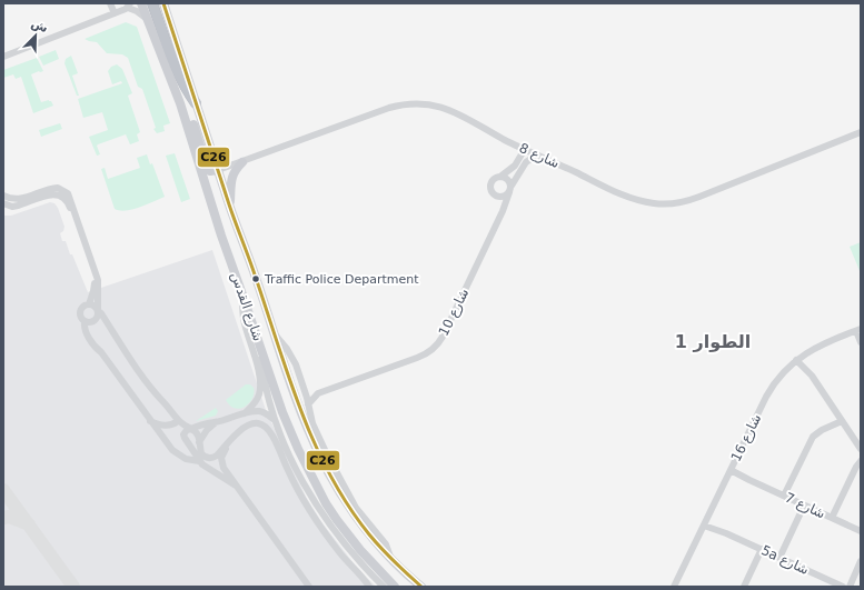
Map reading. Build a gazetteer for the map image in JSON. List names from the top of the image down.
{
  "streets": {
    "main road": ["شارع القدس"],
    "street": [
      "شارع 8",
      "شارع 10",
      "شارع 16",
      "شارع 7",
      "5a شارع"
    ]
  },
  "crossings": [
    ["شارع 8", "شارع القدس"],
    ["شارع 8", "شارع 10"],
    ["شارع 16", "شارع 7"],
    ["شارع 16", "5a شارع"]
  ],
  "districts": ["الطوار 1"],
  "places": ["Traffic Police Department"],
  "lines": ["transit line C26"],
  "north": "top right"
}
